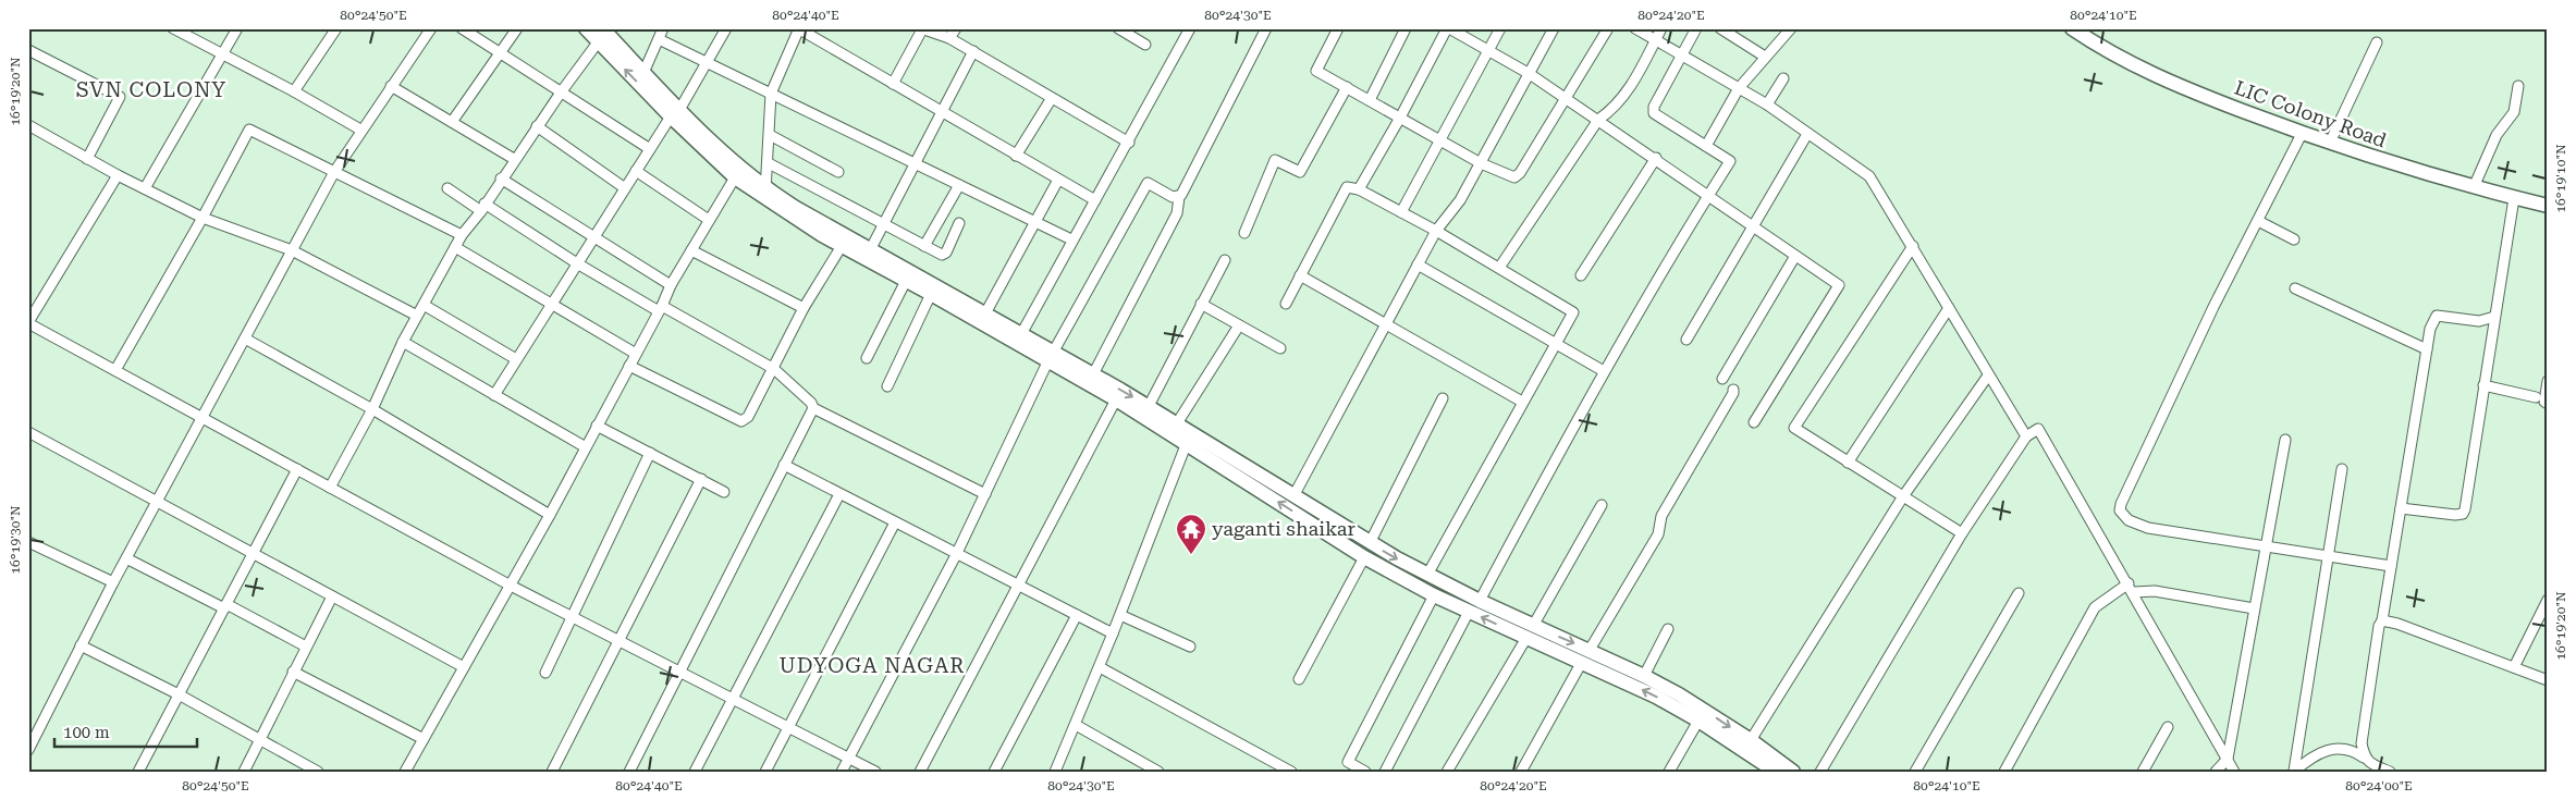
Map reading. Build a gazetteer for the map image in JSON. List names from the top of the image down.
{
  "streets": {
    "main road": ["LIC Colony Road"]
  },
  "districts": ["SVN COLONY", "UDYOGA NAGAR"],
  "places": {
    "temple": ["yaganti shaikar"]
  },
  "scale_bar": "100 m",
  "coordinates": [
    "80°24'50\"E",
    "80°24'40\"E",
    "80°24'30\"E",
    "80°24'20\"E",
    "80°24'10\"E",
    "16°19'20\"N",
    "16°19'10\"N",
    "16°19'30\"N",
    "80°24'00\"E"
  ]
}
